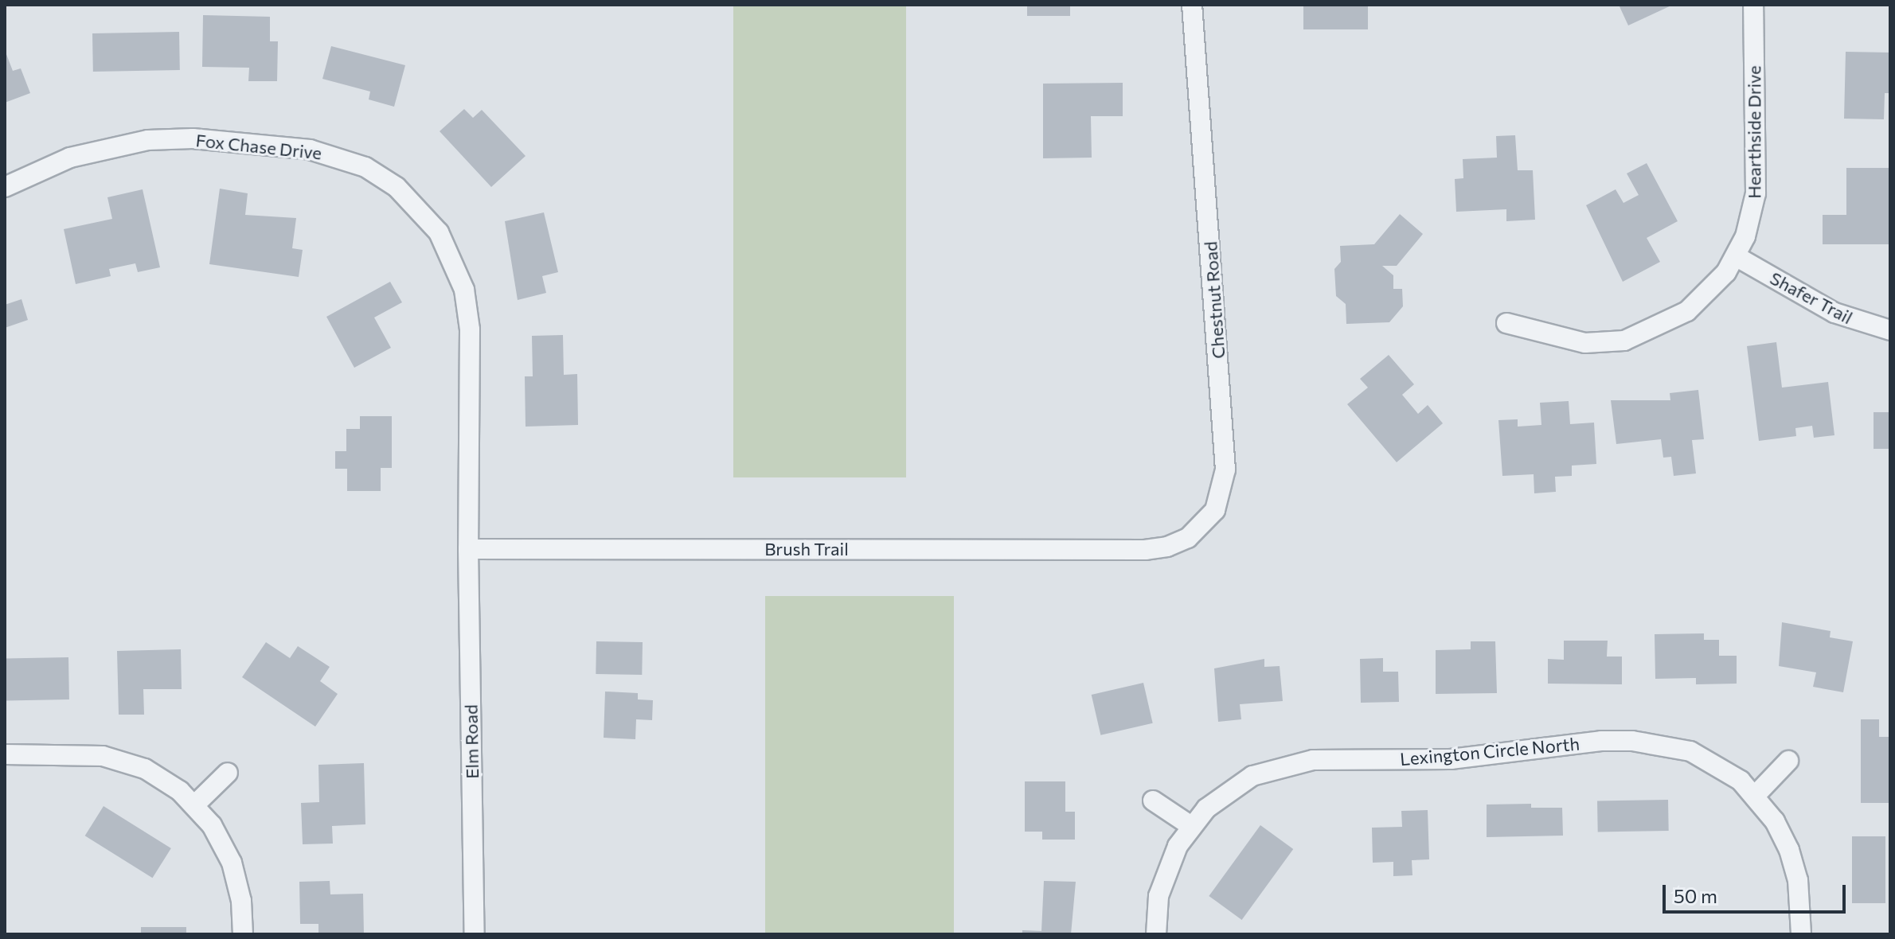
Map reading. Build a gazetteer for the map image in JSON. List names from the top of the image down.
{
  "streets": {
    "street": [
      "Hearthside Drive",
      "Fox Chase Drive",
      "Shafer Trail",
      "Chestnut Road",
      "Brush Trail",
      "Elm Road",
      "Lexington Circle North"
    ]
  },
  "crossings": [
    ["Hearthside Drive", "Shafer Trail"],
    ["Fox Chase Drive", "Brush Trail"],
    ["Fox Chase Drive", "Elm Road"],
    ["Chestnut Road", "Brush Trail"],
    ["Brush Trail", "Elm Road"]
  ],
  "scale_bar": "50 m"
}
